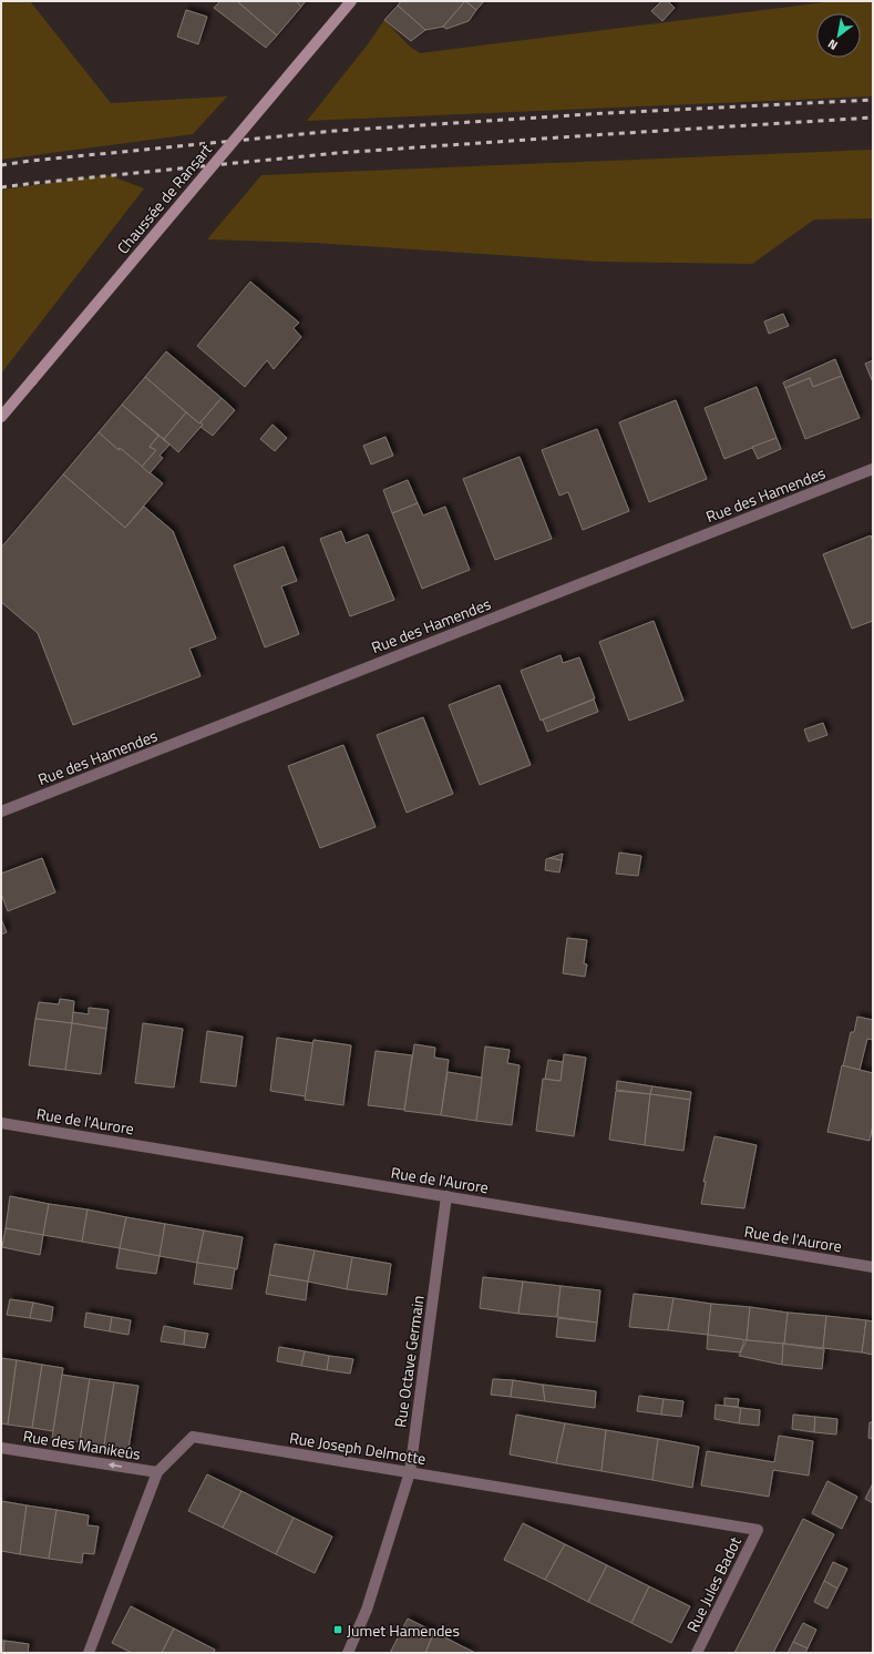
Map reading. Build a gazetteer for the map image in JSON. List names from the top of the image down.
{
  "streets": {
    "main road": ["Chaussée de Ransart"],
    "street": [
      "Rue des Hamendes",
      "Rue de l'Aurore",
      "Rue Octave Germain",
      "Rue des Manikeûs",
      "Rue Joseph Delmotte",
      "Rue Jules Badot"
    ]
  },
  "crossings": [
    ["Rue de l'Aurore", "Rue Octave Germain"],
    ["Rue Octave Germain", "Rue Joseph Delmotte"],
    ["Rue des Manikeûs", "Rue Joseph Delmotte"],
    ["Rue Joseph Delmotte", "Rue Jules Badot"]
  ],
  "one_way": ["Rue des Manikeûs"],
  "places": {
    "transit": ["Jumet Hamendes"]
  },
  "north": "bottom left"
}
